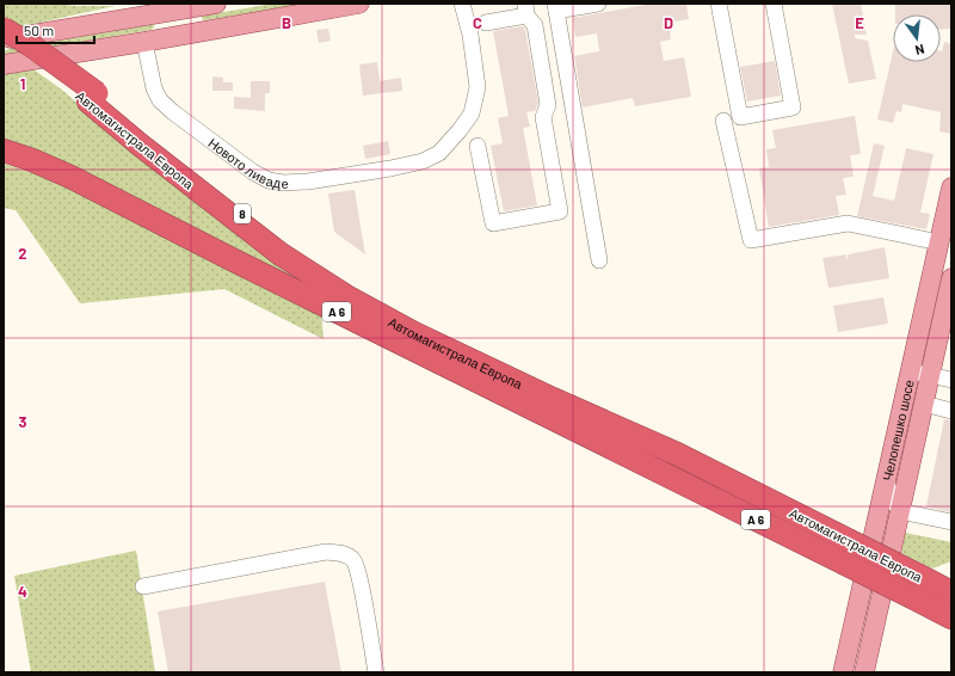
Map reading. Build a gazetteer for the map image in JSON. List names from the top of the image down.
{
  "streets": {
    "highway": ["Автомагистрала Европа", "8", "A 6"],
    "main road": ["Челопешко шосе"],
    "lane": ["Новото ливаде"]
  },
  "crossings": [
    ["Автомагистрала Европа", "8"]
  ],
  "scale_bar": "50 m",
  "north": "bottom",
  "grid": {
    "columns": [
      "B",
      "C",
      "D",
      "E"
    ],
    "rows": [
      "1",
      "2",
      "3",
      "4"
    ]
  }
}
